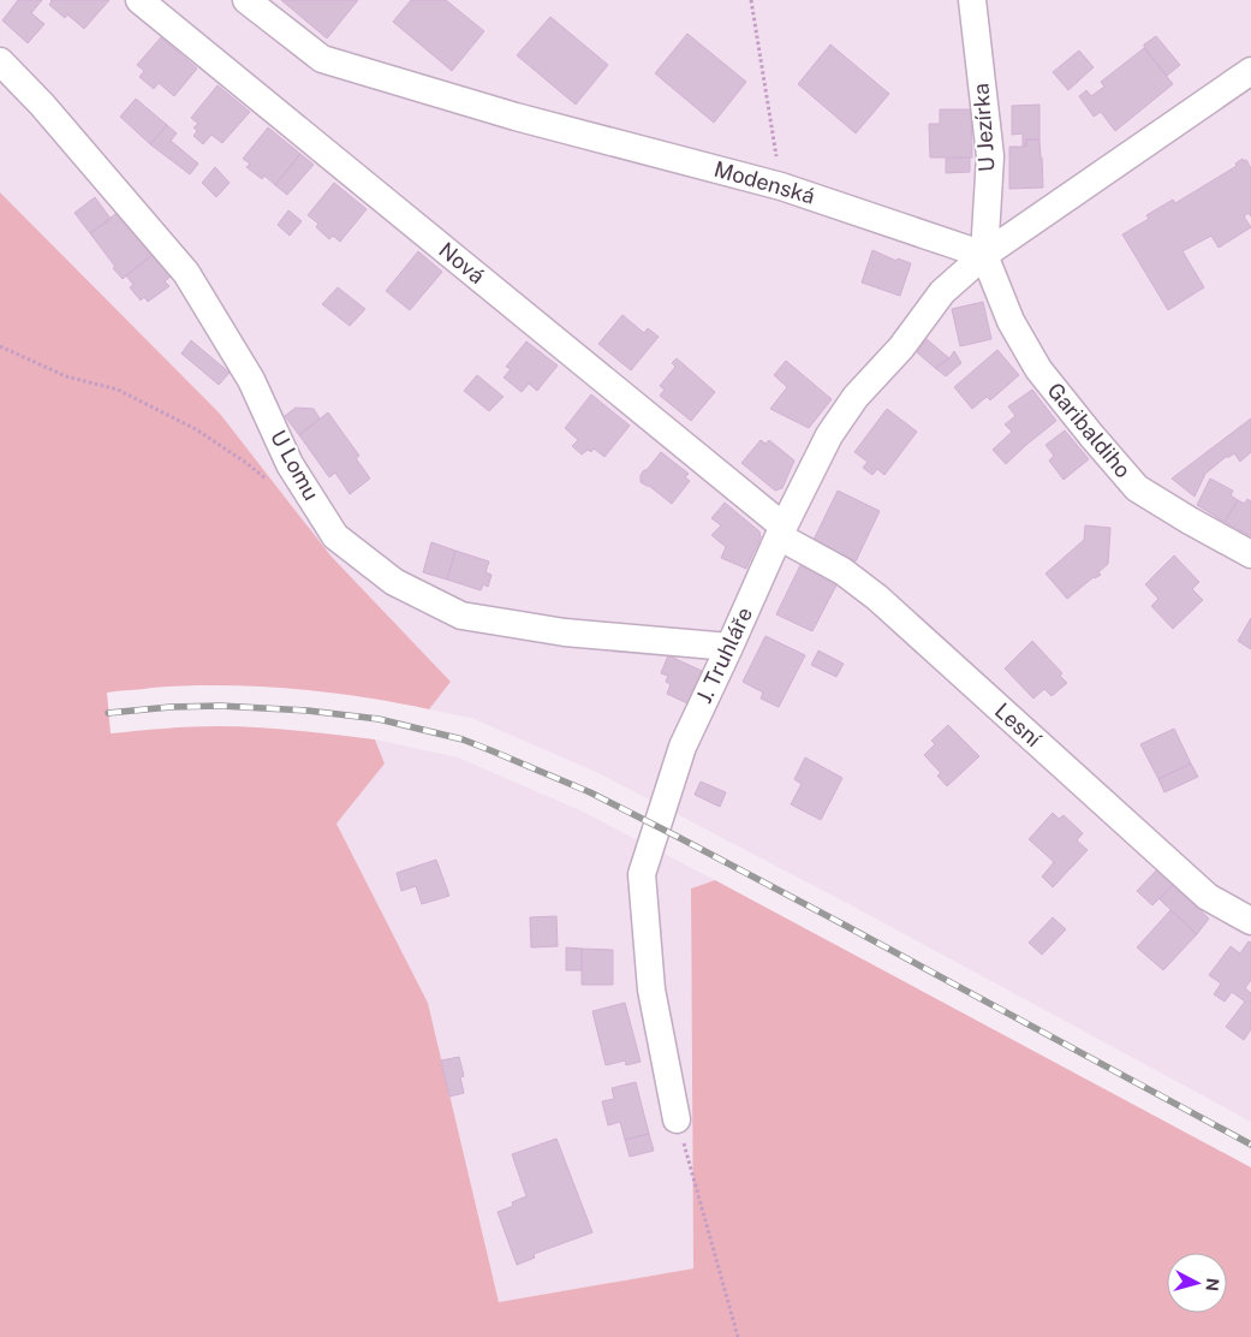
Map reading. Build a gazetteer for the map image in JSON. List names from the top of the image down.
{
  "streets": {
    "street": [
      "U Jezírka",
      "Modenská",
      "Nová",
      "Garibaldiho",
      "U Lomu",
      "J. Truhláře",
      "Lesní"
    ]
  },
  "crossings": [
    ["U Jezírka", "Modenská"],
    ["U Jezírka", "Garibaldiho"],
    ["U Jezírka", "J. Truhláře"],
    ["Modenská", "Garibaldiho"],
    ["Modenská", "J. Truhláře"],
    ["Nová", "J. Truhláře"],
    ["Nová", "Lesní"],
    ["Garibaldiho", "J. Truhláře"],
    ["U Lomu", "J. Truhláře"],
    ["J. Truhláře", "Lesní"]
  ],
  "north": "right"
}
